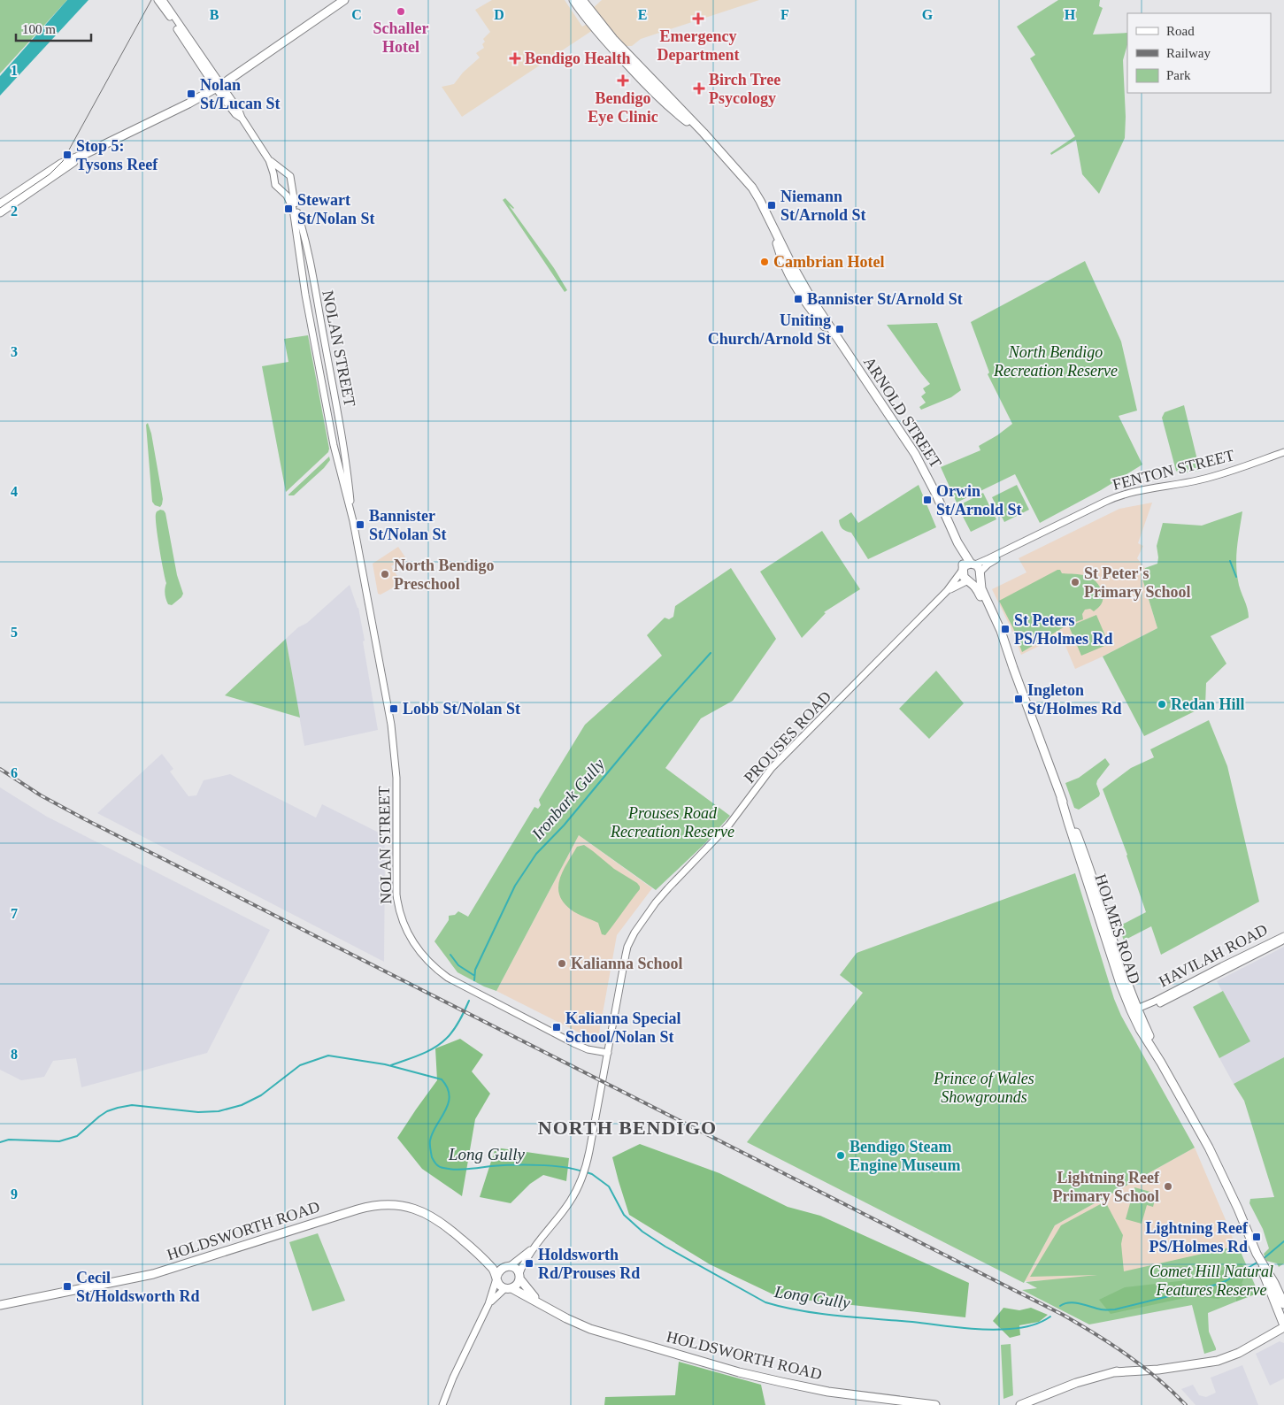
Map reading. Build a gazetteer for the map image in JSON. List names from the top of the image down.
{
  "streets": {
    "main road": ["ARNOLD STREET", "HOLMES ROAD", "HOLDSWORTH ROAD"],
    "street": [
      "NOLAN STREET",
      "FENTON STREET",
      "PROUSES ROAD",
      "HAVILAH ROAD"
    ]
  },
  "crossings": [
    ["NOLAN STREET", "PROUSES ROAD"],
    ["ARNOLD STREET", "FENTON STREET"],
    ["ARNOLD STREET", "PROUSES ROAD"],
    ["ARNOLD STREET", "HOLMES ROAD"],
    ["FENTON STREET", "PROUSES ROAD"],
    ["FENTON STREET", "HOLMES ROAD"],
    ["PROUSES ROAD", "HOLMES ROAD"],
    ["PROUSES ROAD", "HOLDSWORTH ROAD"],
    ["HOLMES ROAD", "HAVILAH ROAD"]
  ],
  "districts": ["NORTH BENDIGO"],
  "water": ["Ironbark Gully", "Long Gully"],
  "parks": [
    "North Bendigo Recreation Reserve",
    "Prouses Road Recreation Reserve",
    "Prince of Wales Showgrounds",
    "Comet Hill Natural Features Reserve"
  ],
  "places": {
    "other": [
      "Schaller Hotel",
      "Cambrian Hotel",
      "North Bendigo Preschool",
      "St Peter's Primary School",
      "Redan Hill",
      "Kalianna School",
      "Bendigo Steam Engine Museum",
      "Lightning Reef Primary School"
    ],
    "health": [
      "Emergency Department",
      "Bendigo Health",
      "Bendigo Eye Clinic",
      "Birch Tree Psycology"
    ],
    "transit": [
      "Nolan St/Lucan St",
      "Stop 5: Tysons Reef",
      "Niemann St/Arnold St",
      "Stewart St/Nolan St",
      "Bannister St/Arnold St",
      "Uniting Church/Arnold St",
      "Orwin St/Arnold St",
      "Bannister St/Nolan St",
      "St Peters PS/Holmes Rd",
      "Ingleton St/Holmes Rd",
      "Lobb St/Nolan St",
      "Kalianna Special School/Nolan St",
      "Lightning Reef PS/Holmes Rd",
      "Holdsworth Rd/Prouses Rd",
      "Cecil St/Holdsworth Rd"
    ]
  },
  "legend": ["Road", "Railway", "Park"],
  "scale_bar": "100 m",
  "grid": {
    "columns": [
      "B",
      "C",
      "D",
      "E",
      "F",
      "G",
      "H"
    ],
    "rows": [
      "1",
      "2",
      "3",
      "4",
      "5",
      "6",
      "7",
      "8",
      "9"
    ]
  }
}
